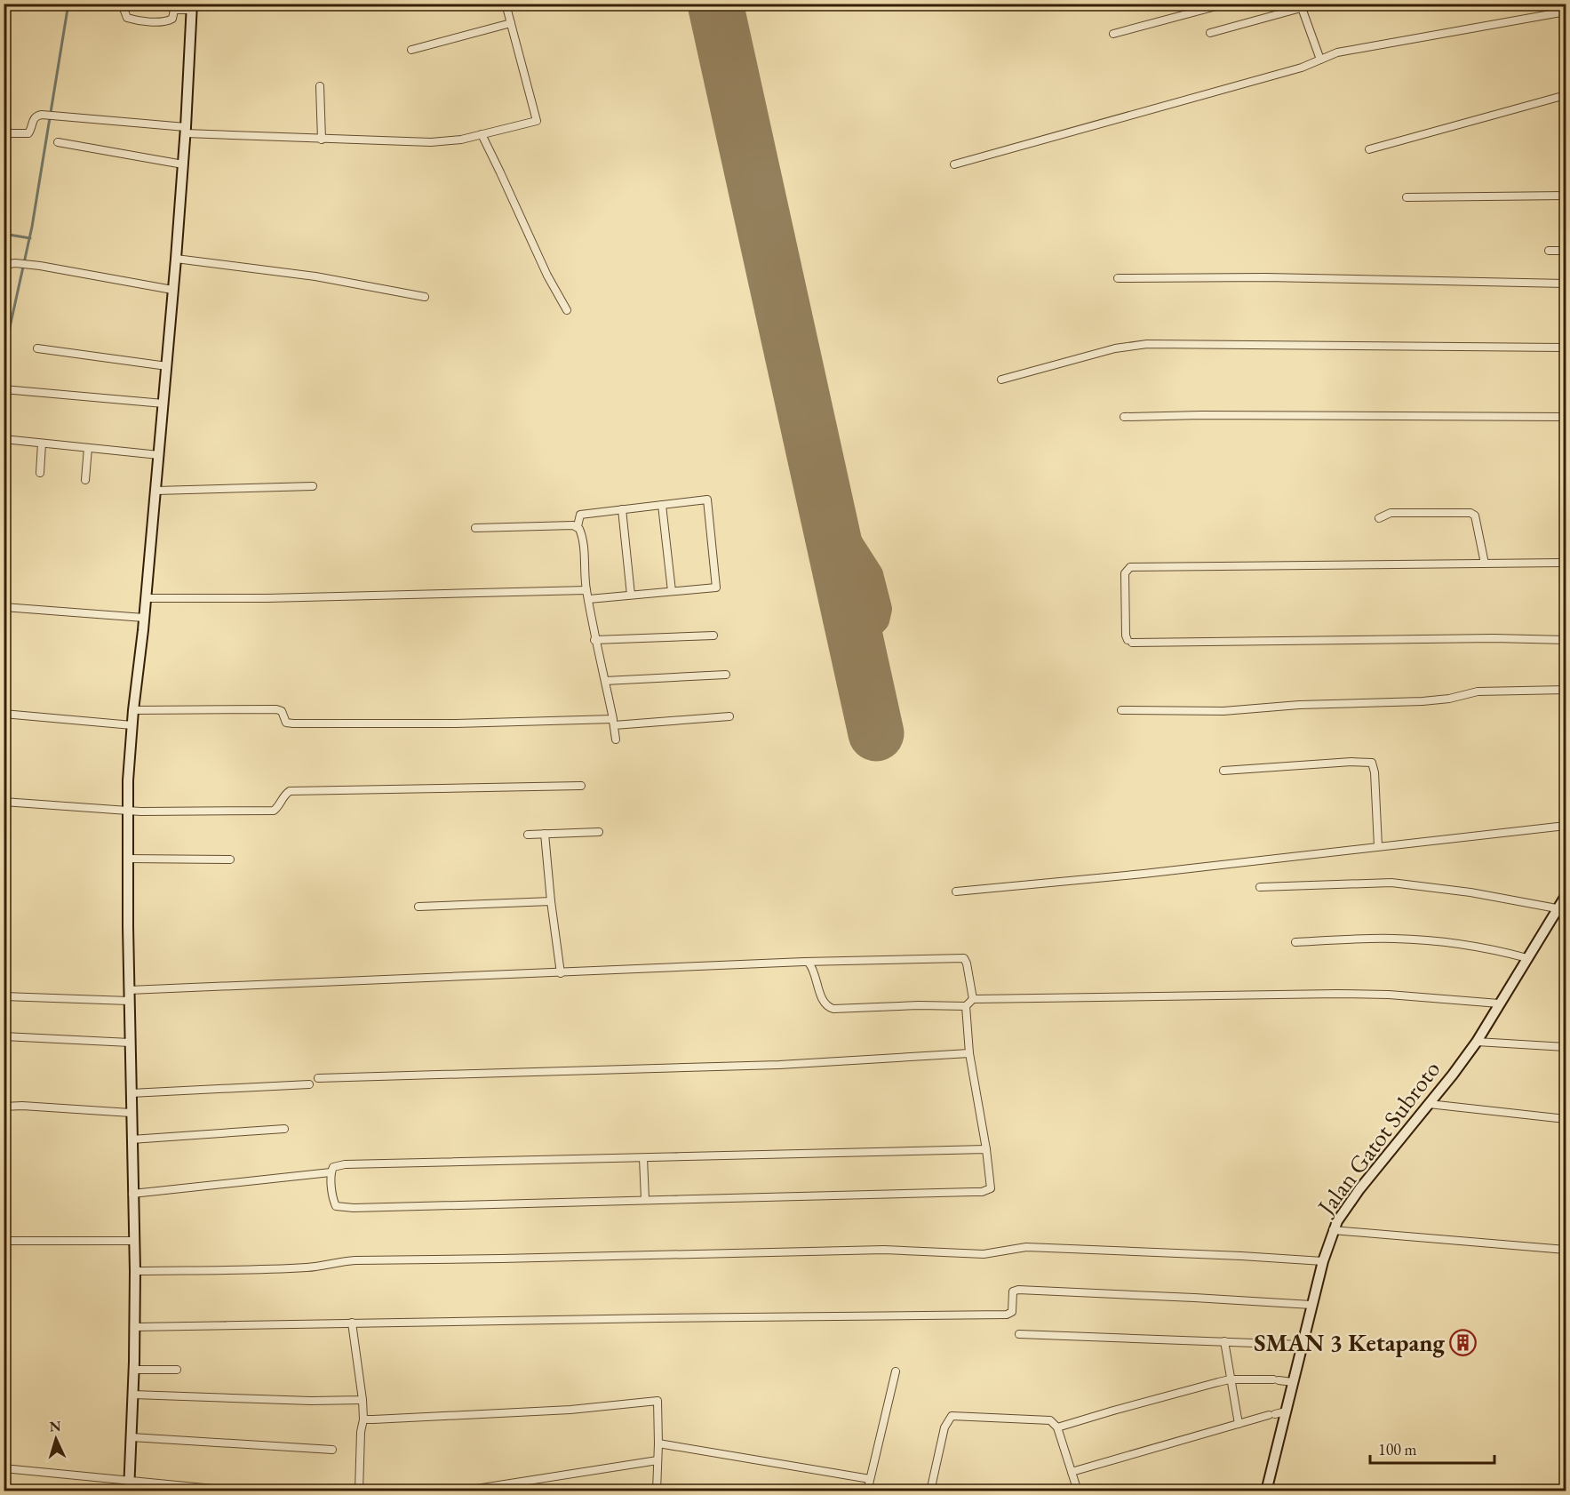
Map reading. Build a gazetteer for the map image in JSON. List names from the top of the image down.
{
  "streets": {
    "street": ["Jalan Gatot Subroto"]
  },
  "places": {
    "building": ["SMAN 3 Ketapang"]
  },
  "scale_bar": "100 m",
  "north": "top"
}
